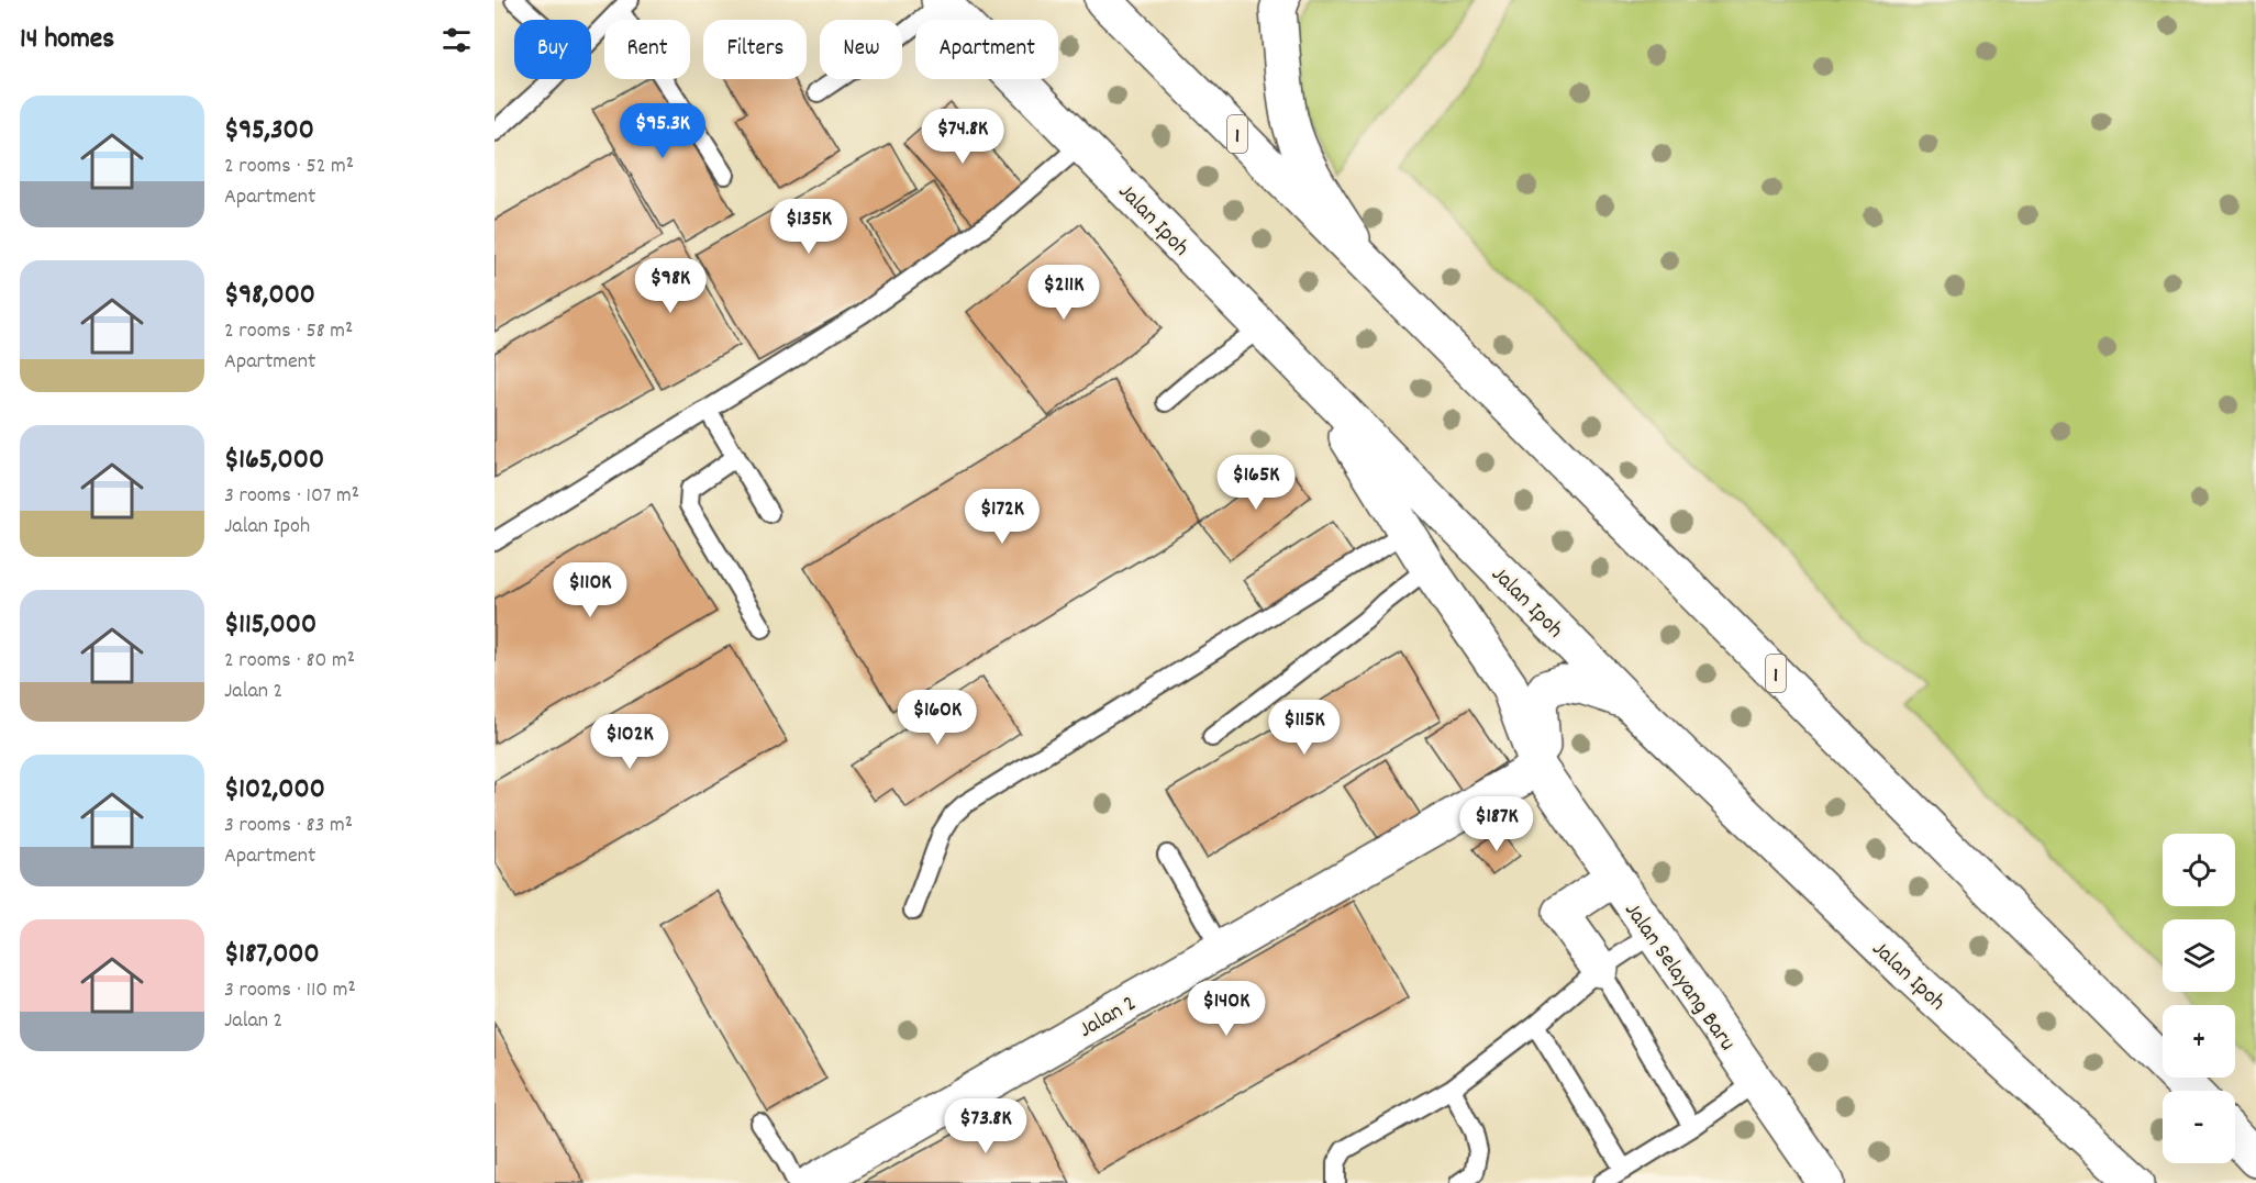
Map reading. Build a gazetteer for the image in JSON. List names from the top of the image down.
{
  "streets": {
    "main road": [
      "1",
      "Jalan Ipoh",
      "Jalan Selayang Baru",
      "Jalan 2"
    ]
  },
  "crossings": [
    ["Jalan Ipoh", "Jalan Selayang Baru"],
    ["Jalan Selayang Baru", "Jalan 2"]
  ],
  "page": {
    "heading": "14 homes",
    "chip": [
      "Buy",
      "Rent",
      "Filters",
      "New",
      "Apartment"
    ],
    "list": [
      {
        "name": "$95,300",
        "note": "2 rooms · 52 m² · Apartment"
      },
      {
        "name": "$98,000",
        "note": "2 rooms · 58 m² · Apartment"
      },
      {
        "name": "$165,000",
        "note": "3 rooms · 107 m² · Jalan Ipoh"
      },
      {
        "name": "$115,000",
        "note": "2 rooms · 80 m² · Jalan 2"
      },
      {
        "name": "$102,000",
        "note": "3 rooms · 83 m² · Apartment"
      },
      {
        "name": "$187,000",
        "note": "3 rooms · 110 m² · Jalan 2"
      }
    ],
    "price": [
      "$95.3K",
      "$74.8K",
      "$135K",
      "$98K",
      "$211K",
      "$165K",
      "$172K",
      "$110K",
      "$160K",
      "$115K",
      "$102K",
      "$187K",
      "$140K",
      "$73.8K"
    ],
    "map_buttons": ["+", "−"]
  }
}
